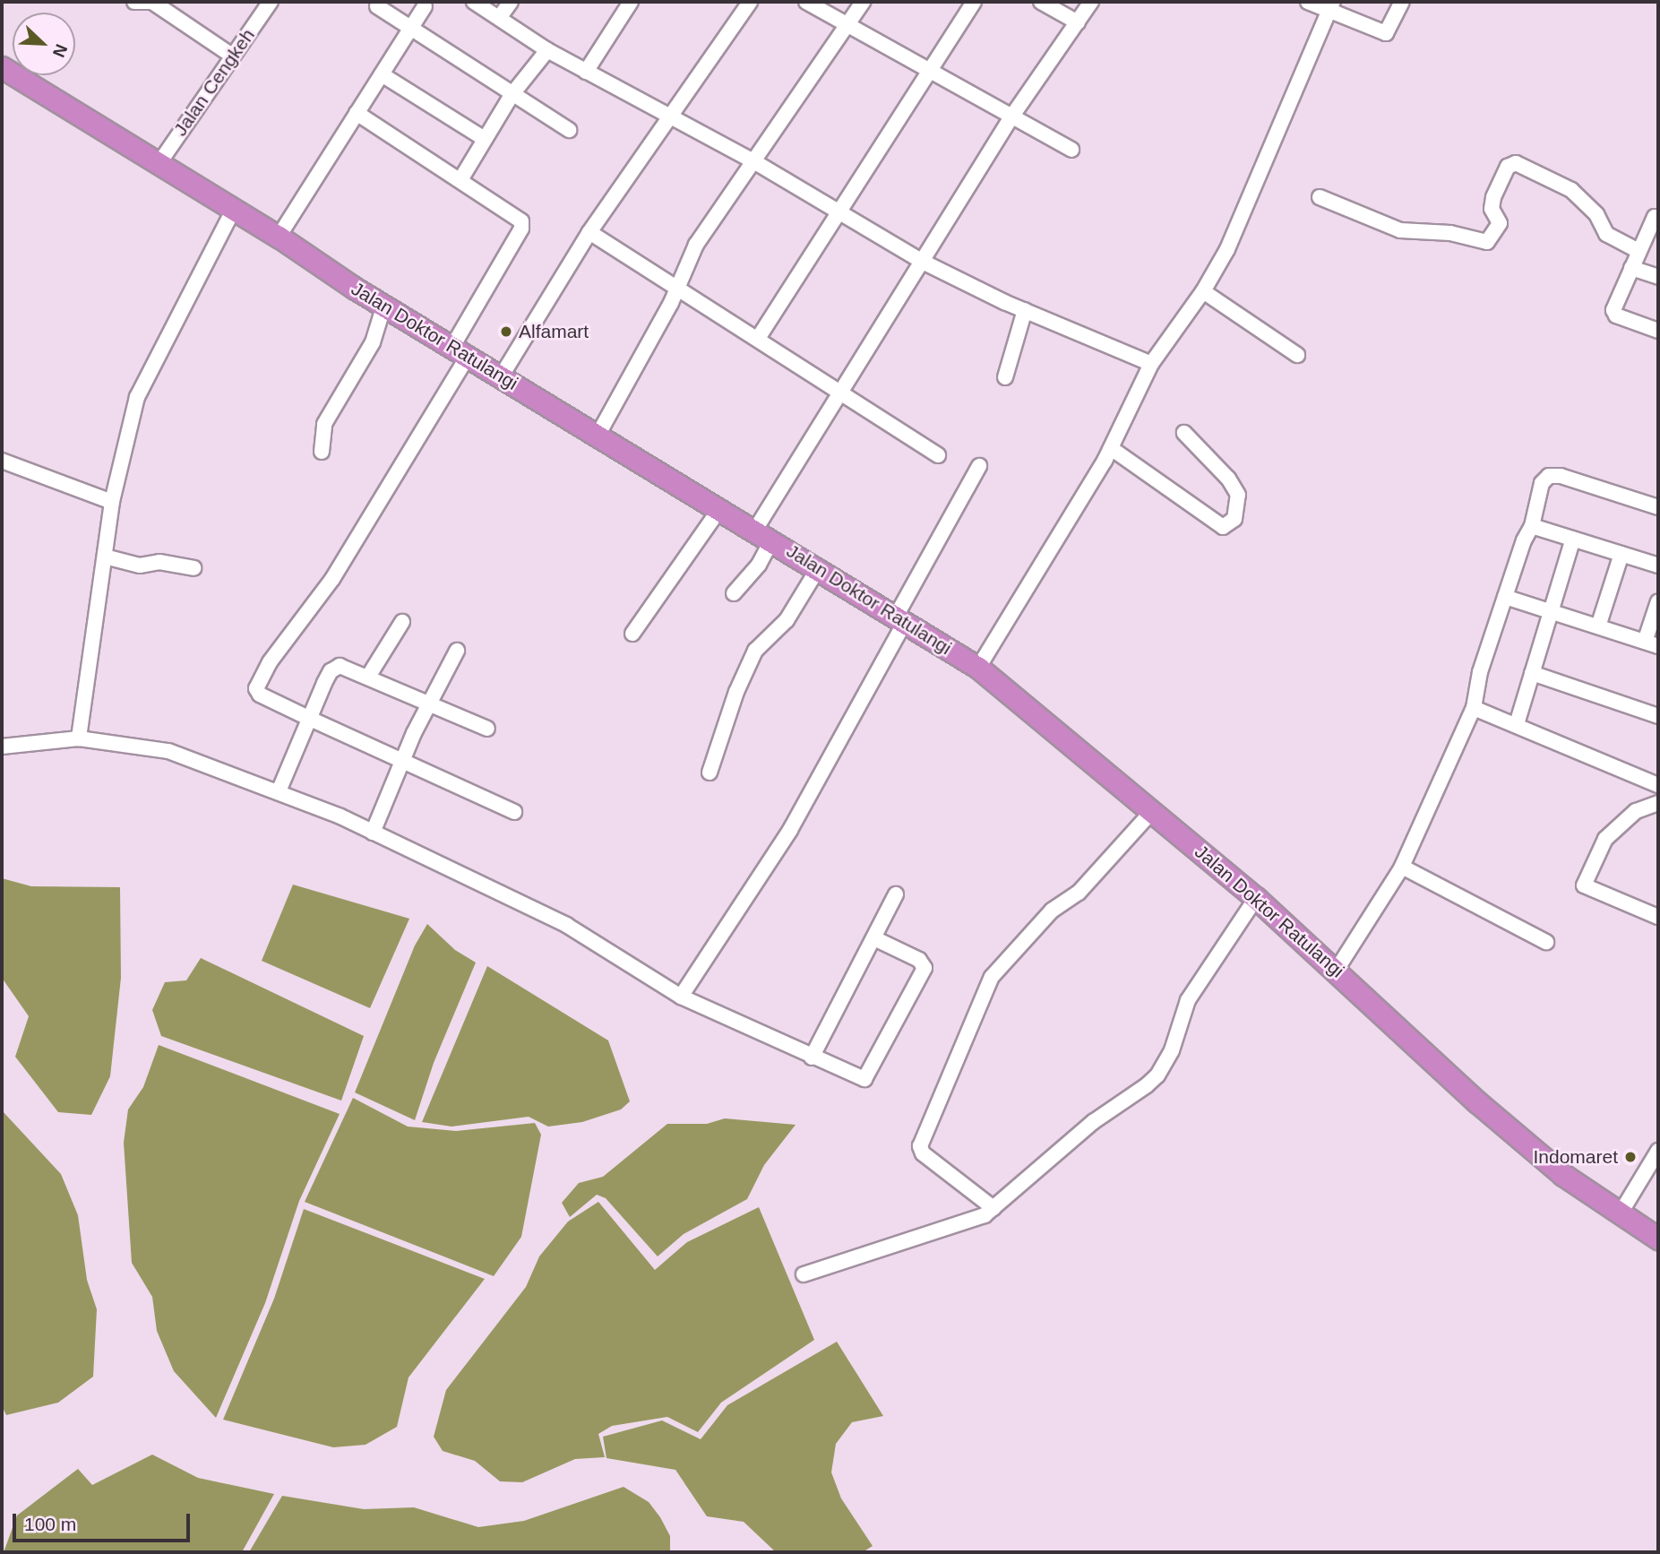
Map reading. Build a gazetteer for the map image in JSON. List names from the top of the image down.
{
  "streets": {
    "highway": ["Jalan Doktor Ratulangi"],
    "street": ["Jalan Cengkeh"]
  },
  "crossings": [
    ["Jalan Cengkeh", "Jalan Doktor Ratulangi"]
  ],
  "places": ["Alfamart", "Indomaret"],
  "scale_bar": "100 m",
  "north": "bottom right"
}
